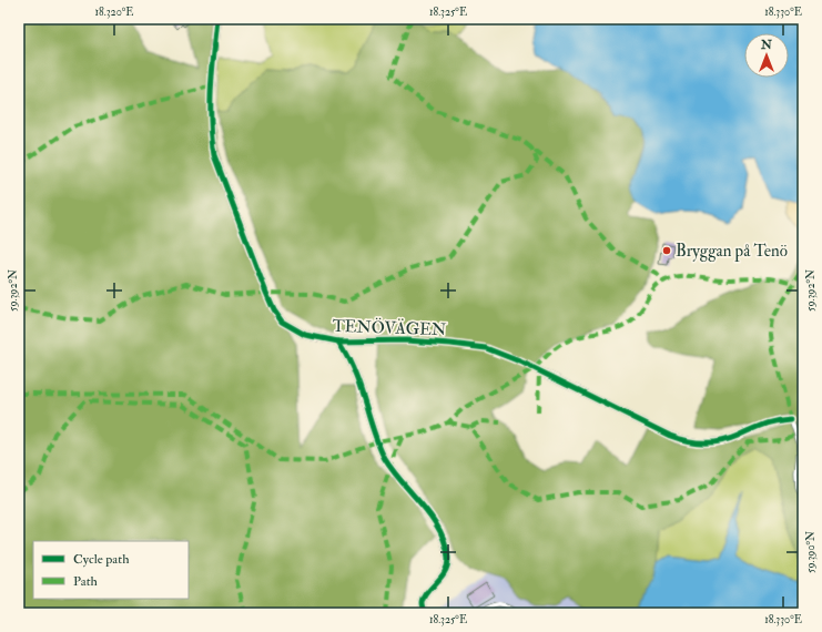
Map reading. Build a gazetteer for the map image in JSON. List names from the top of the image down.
{
  "streets": {
    "street": ["TENÖVÄGEN"]
  },
  "places": ["Bryggan på Tenö"],
  "legend": ["Cycle path", "Path"],
  "north": "top",
  "coordinates": [
    "18.320°E",
    "18.325°E",
    "18.330°E",
    "59.392°N",
    "59.390°N"
  ]
}
